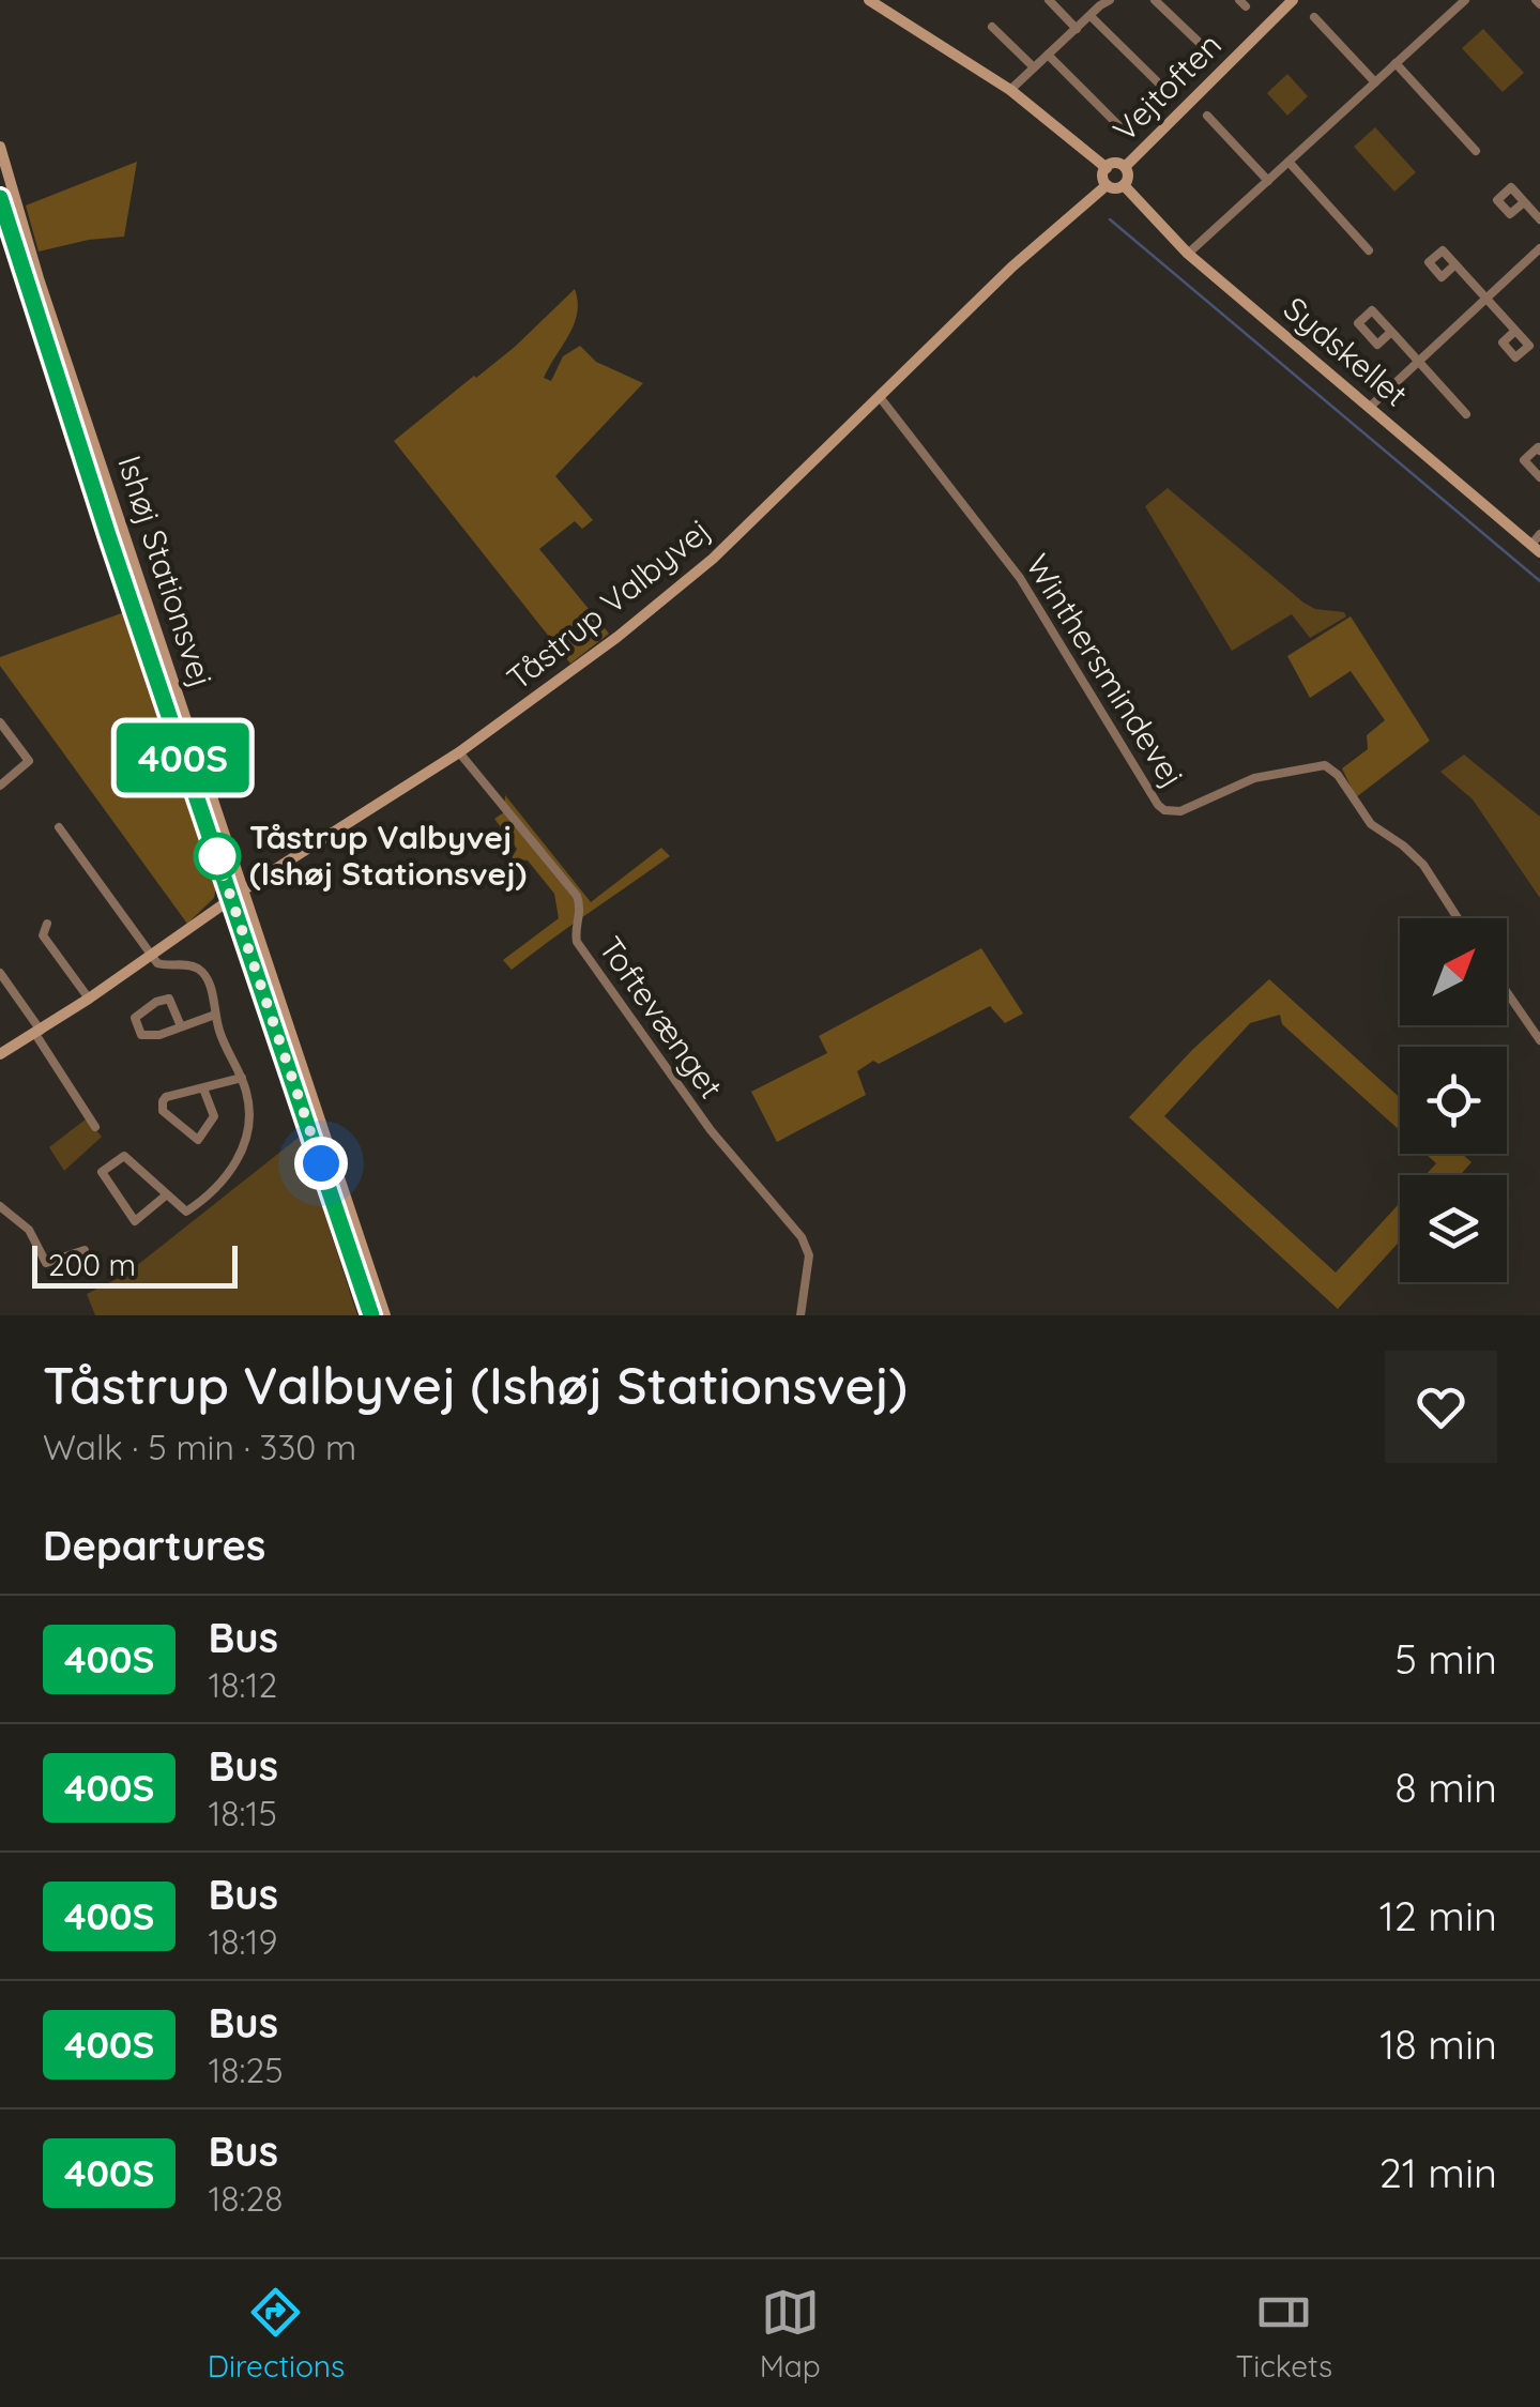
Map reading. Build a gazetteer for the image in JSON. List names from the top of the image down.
{
  "streets": {
    "street": [
      "Vejtoften",
      "Sydskellet",
      "Ishøj Stationsvej",
      "Tåstrup Valbyvej",
      "Winthersmindevej",
      "Toftevænget"
    ]
  },
  "crossings": [
    ["Vejtoften", "Sydskellet"],
    ["Vejtoften", "Tåstrup Valbyvej"],
    ["Sydskellet", "Tåstrup Valbyvej"],
    ["Ishøj Stationsvej", "Tåstrup Valbyvej"],
    ["Tåstrup Valbyvej", "Winthersmindevej"],
    ["Tåstrup Valbyvej", "Toftevænget"]
  ],
  "places": ["Tåstrup Valbyvej (Ishøj Stationsvej)"],
  "lines": ["bus line 400S"],
  "scale_bar": "200 m",
  "north": "top right",
  "page": {
    "on_map": "400S",
    "scale": "200 m",
    "heading": [
      ["Tåstrup Valbyvej (Ishøj Stationsvej)", "Walk · 5 min · 330 m"],
      "Departures"
    ],
    "list": [
      {
        "mark": "400S",
        "name": "Bus",
        "note": "18:12",
        "value": "5 min"
      },
      {
        "mark": "400S",
        "name": "Bus",
        "note": "18:15",
        "value": "8 min"
      },
      {
        "mark": "400S",
        "name": "Bus",
        "note": "18:19",
        "value": "12 min"
      },
      {
        "mark": "400S",
        "name": "Bus",
        "note": "18:25",
        "value": "18 min"
      },
      {
        "mark": "400S",
        "name": "Bus",
        "note": "18:28",
        "value": "21 min"
      }
    ],
    "tabs": ["Directions", "Map", "Tickets"]
  }
}
